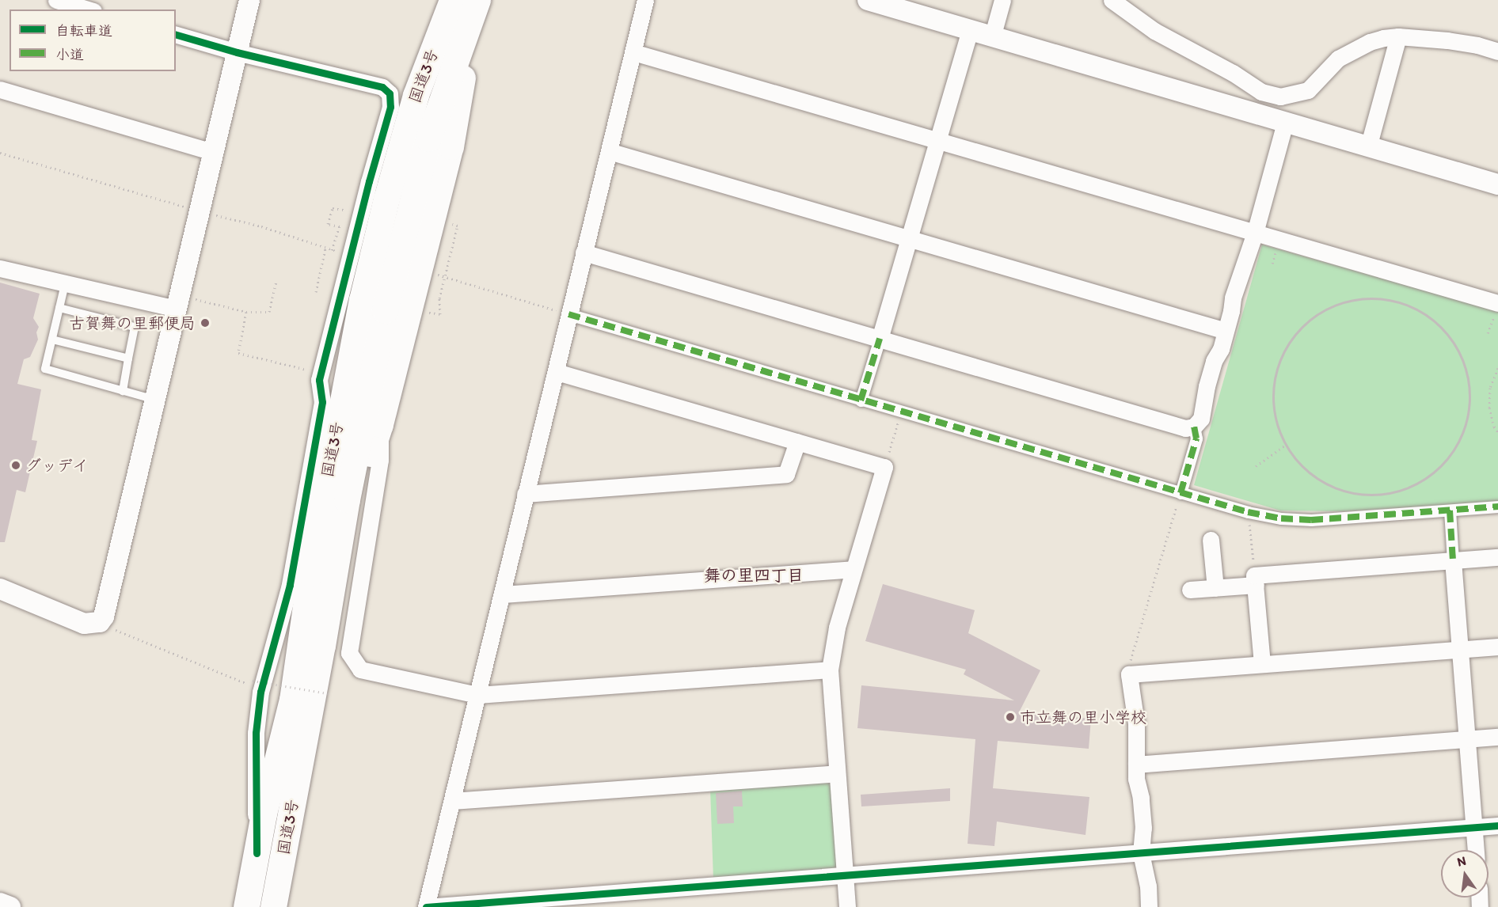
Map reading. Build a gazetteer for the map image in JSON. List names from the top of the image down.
{
  "streets": {
    "highway": ["国道3号"]
  },
  "districts": ["舞の里四丁目"],
  "places": ["古賀舞の里郵便局", "グッデイ", "市立舞の里小学校"],
  "legend": ["自転車道", "小道"],
  "north": "top"
}
